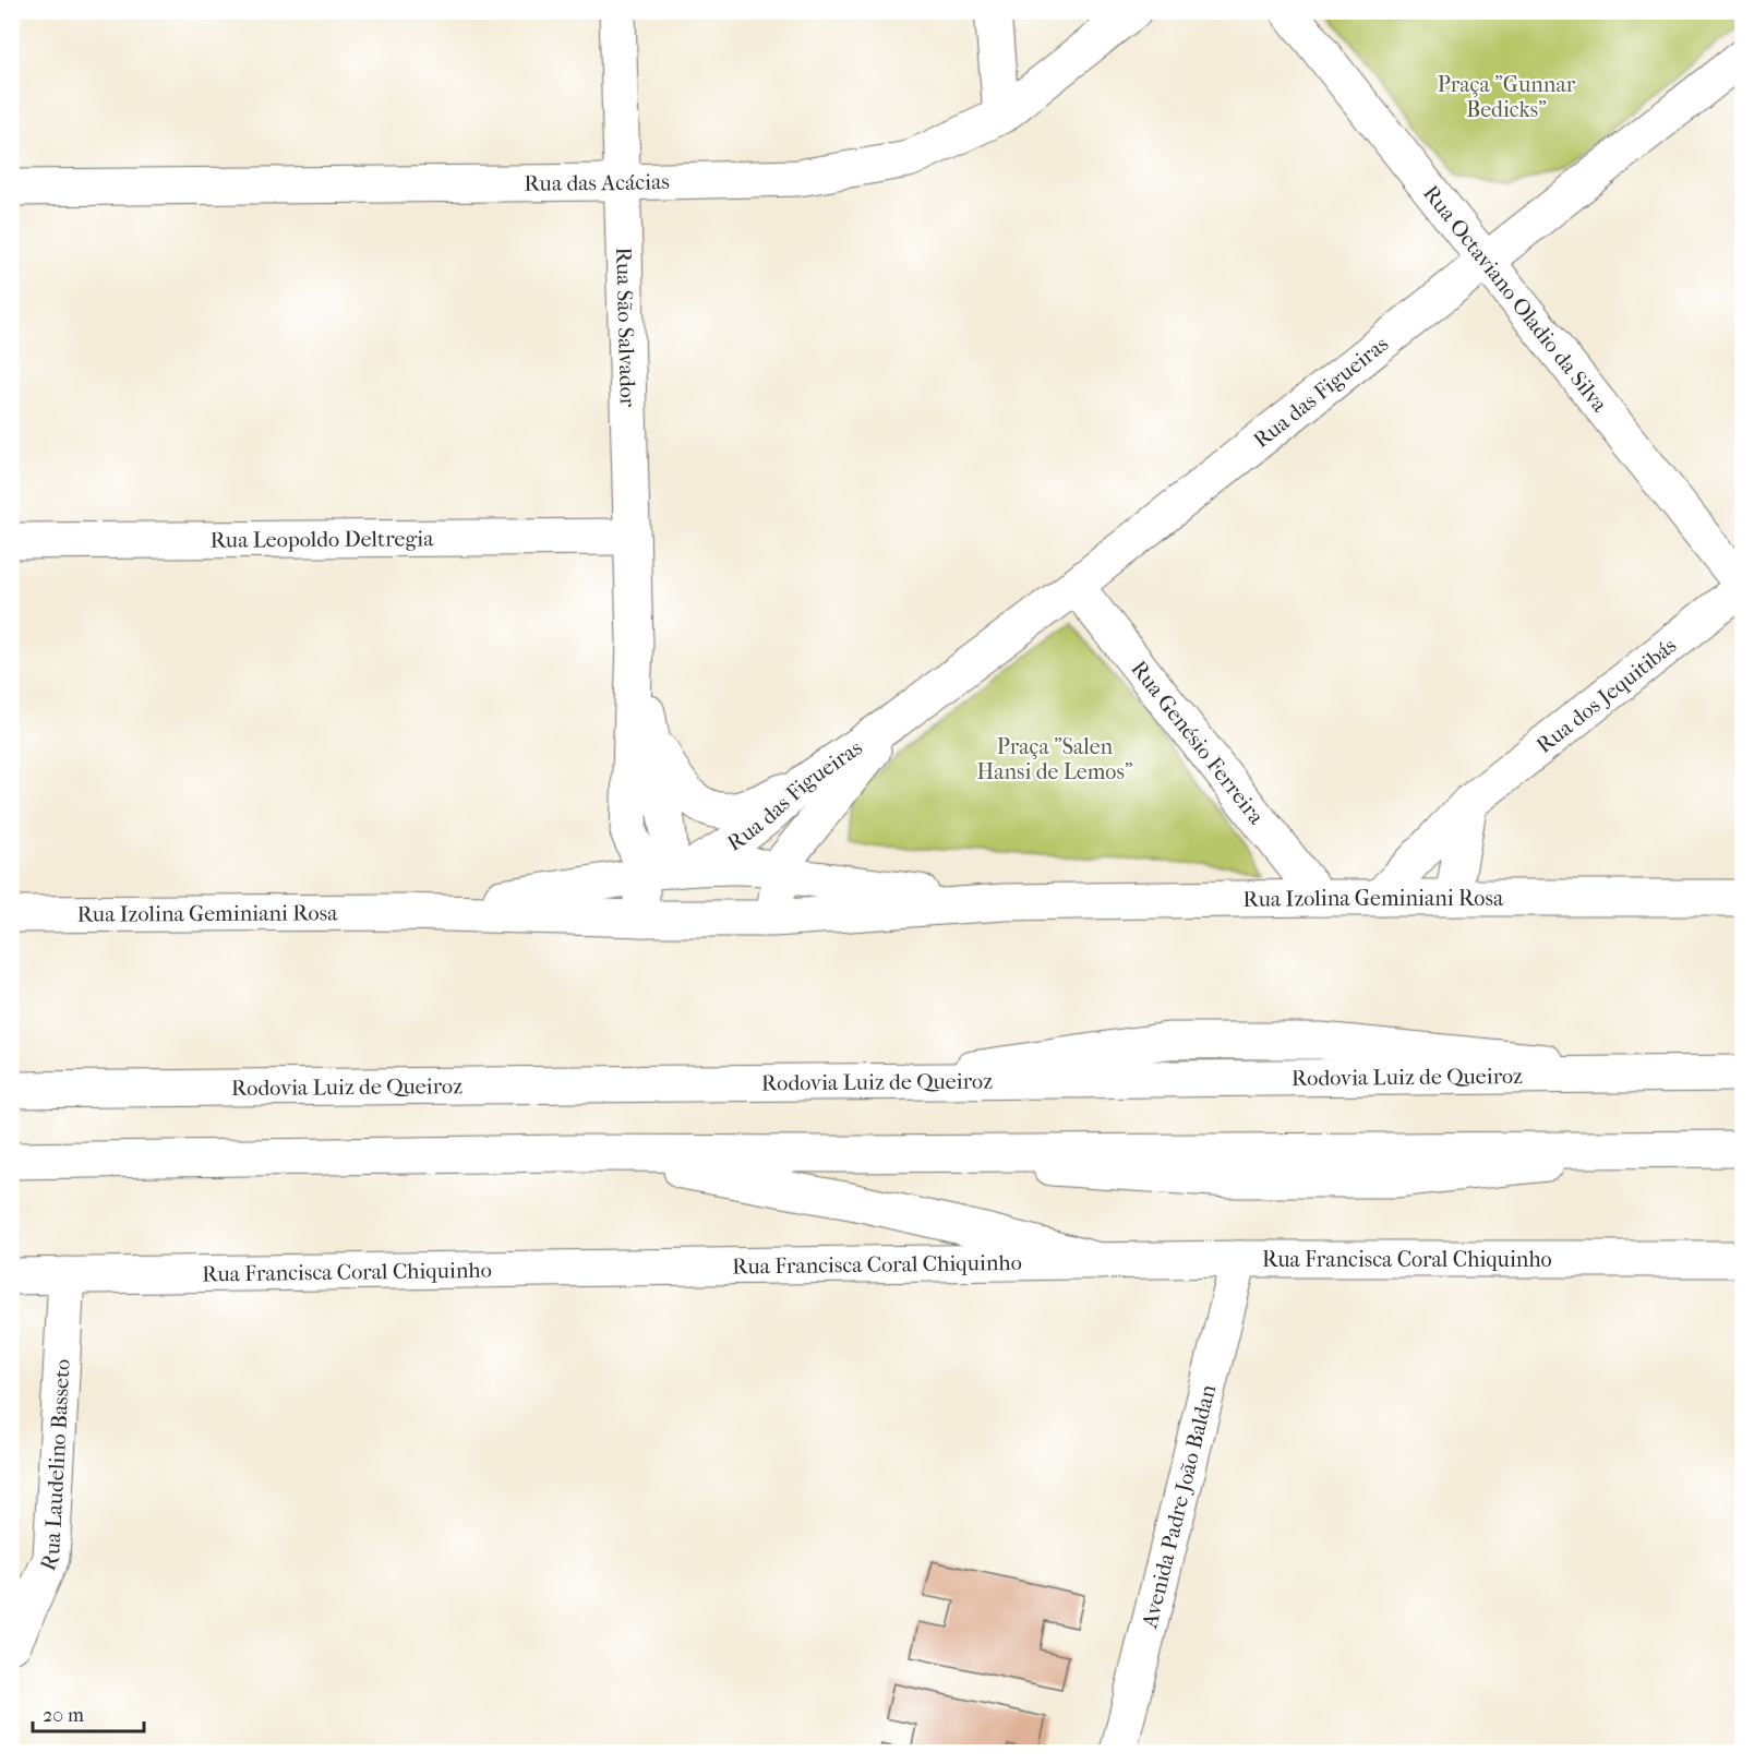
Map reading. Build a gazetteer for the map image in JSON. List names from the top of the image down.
{
  "streets": {
    "main road": [
      "Rua das Acácias",
      "Rua Octaviano Oladio da Silva",
      "Rua São Salvador",
      "Rua das Figueiras",
      "Rua Leopoldo Deltregia",
      "Rua dos Jequitibás",
      "Rua Genésio Ferreira",
      "Rua Izolina Geminiani Rosa",
      "Rodovia Luiz de Queiroz",
      "Rua Francisca Coral Chiquinho",
      "Rua Laudelino Basseto",
      "Avenida Padre João Baldan"
    ]
  },
  "crossings": [
    ["Rua das Acácias", "Rua São Salvador"],
    ["Rua Octaviano Oladio da Silva", "Rua das Figueiras"],
    ["Rua Octaviano Oladio da Silva", "Rua dos Jequitibás"],
    ["Rua São Salvador", "Rua das Figueiras"],
    ["Rua São Salvador", "Rua Leopoldo Deltregia"],
    ["Rua São Salvador", "Rua Izolina Geminiani Rosa"],
    ["Rua das Figueiras", "Rua Genésio Ferreira"],
    ["Rua das Figueiras", "Rua Izolina Geminiani Rosa"],
    ["Rua dos Jequitibás", "Rua Izolina Geminiani Rosa"],
    ["Rua Genésio Ferreira", "Rua Izolina Geminiani Rosa"],
    ["Rua Francisca Coral Chiquinho", "Rua Laudelino Basseto"],
    ["Rua Francisca Coral Chiquinho", "Avenida Padre João Baldan"]
  ],
  "parks": ["Praça \"Gunnar Bedicks\"", "Praça \"Salen Hansi de Lemos\""],
  "scale_bar": "20 m"
}
